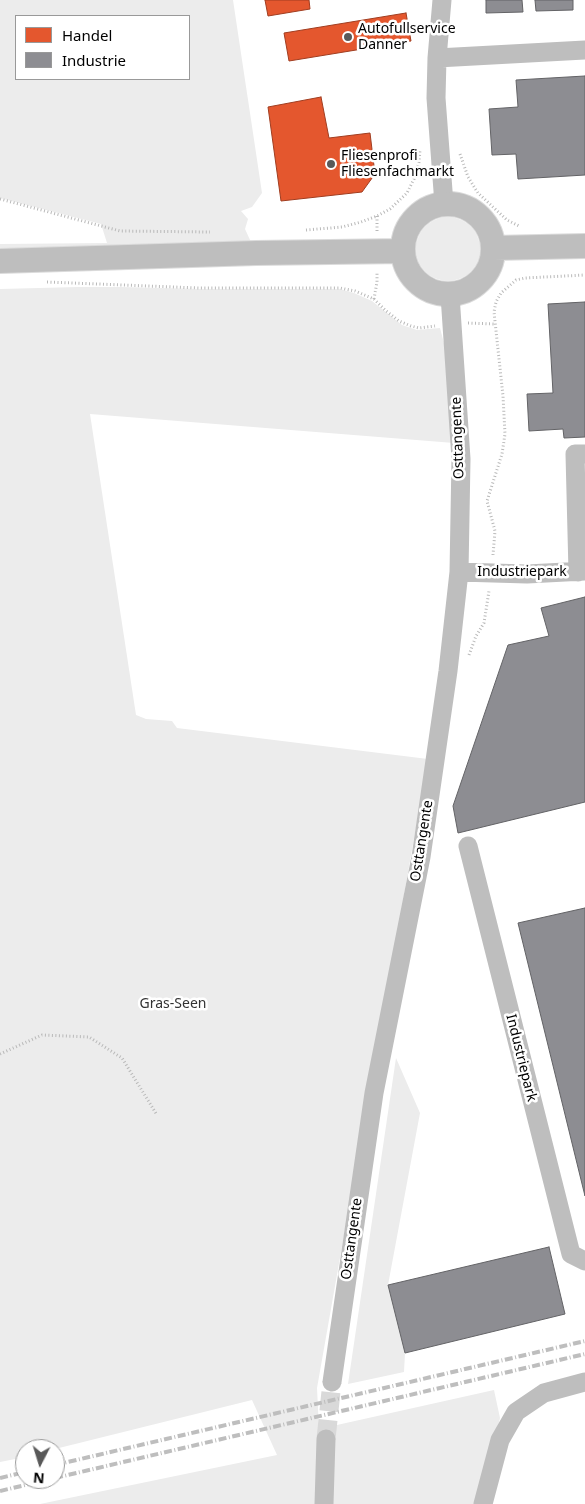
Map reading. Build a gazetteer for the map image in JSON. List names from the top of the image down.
{
  "streets": {
    "street": ["Osttangente", "Industriepark"]
  },
  "crossings": [
    ["Osttangente", "Industriepark"]
  ],
  "parks": ["Gras-Seen"],
  "places": ["Autofullservice Danner", "Fliesenprofi Fliesenfachmarkt"],
  "legend": ["Handel", "Industrie"],
  "north": "bottom"
}
